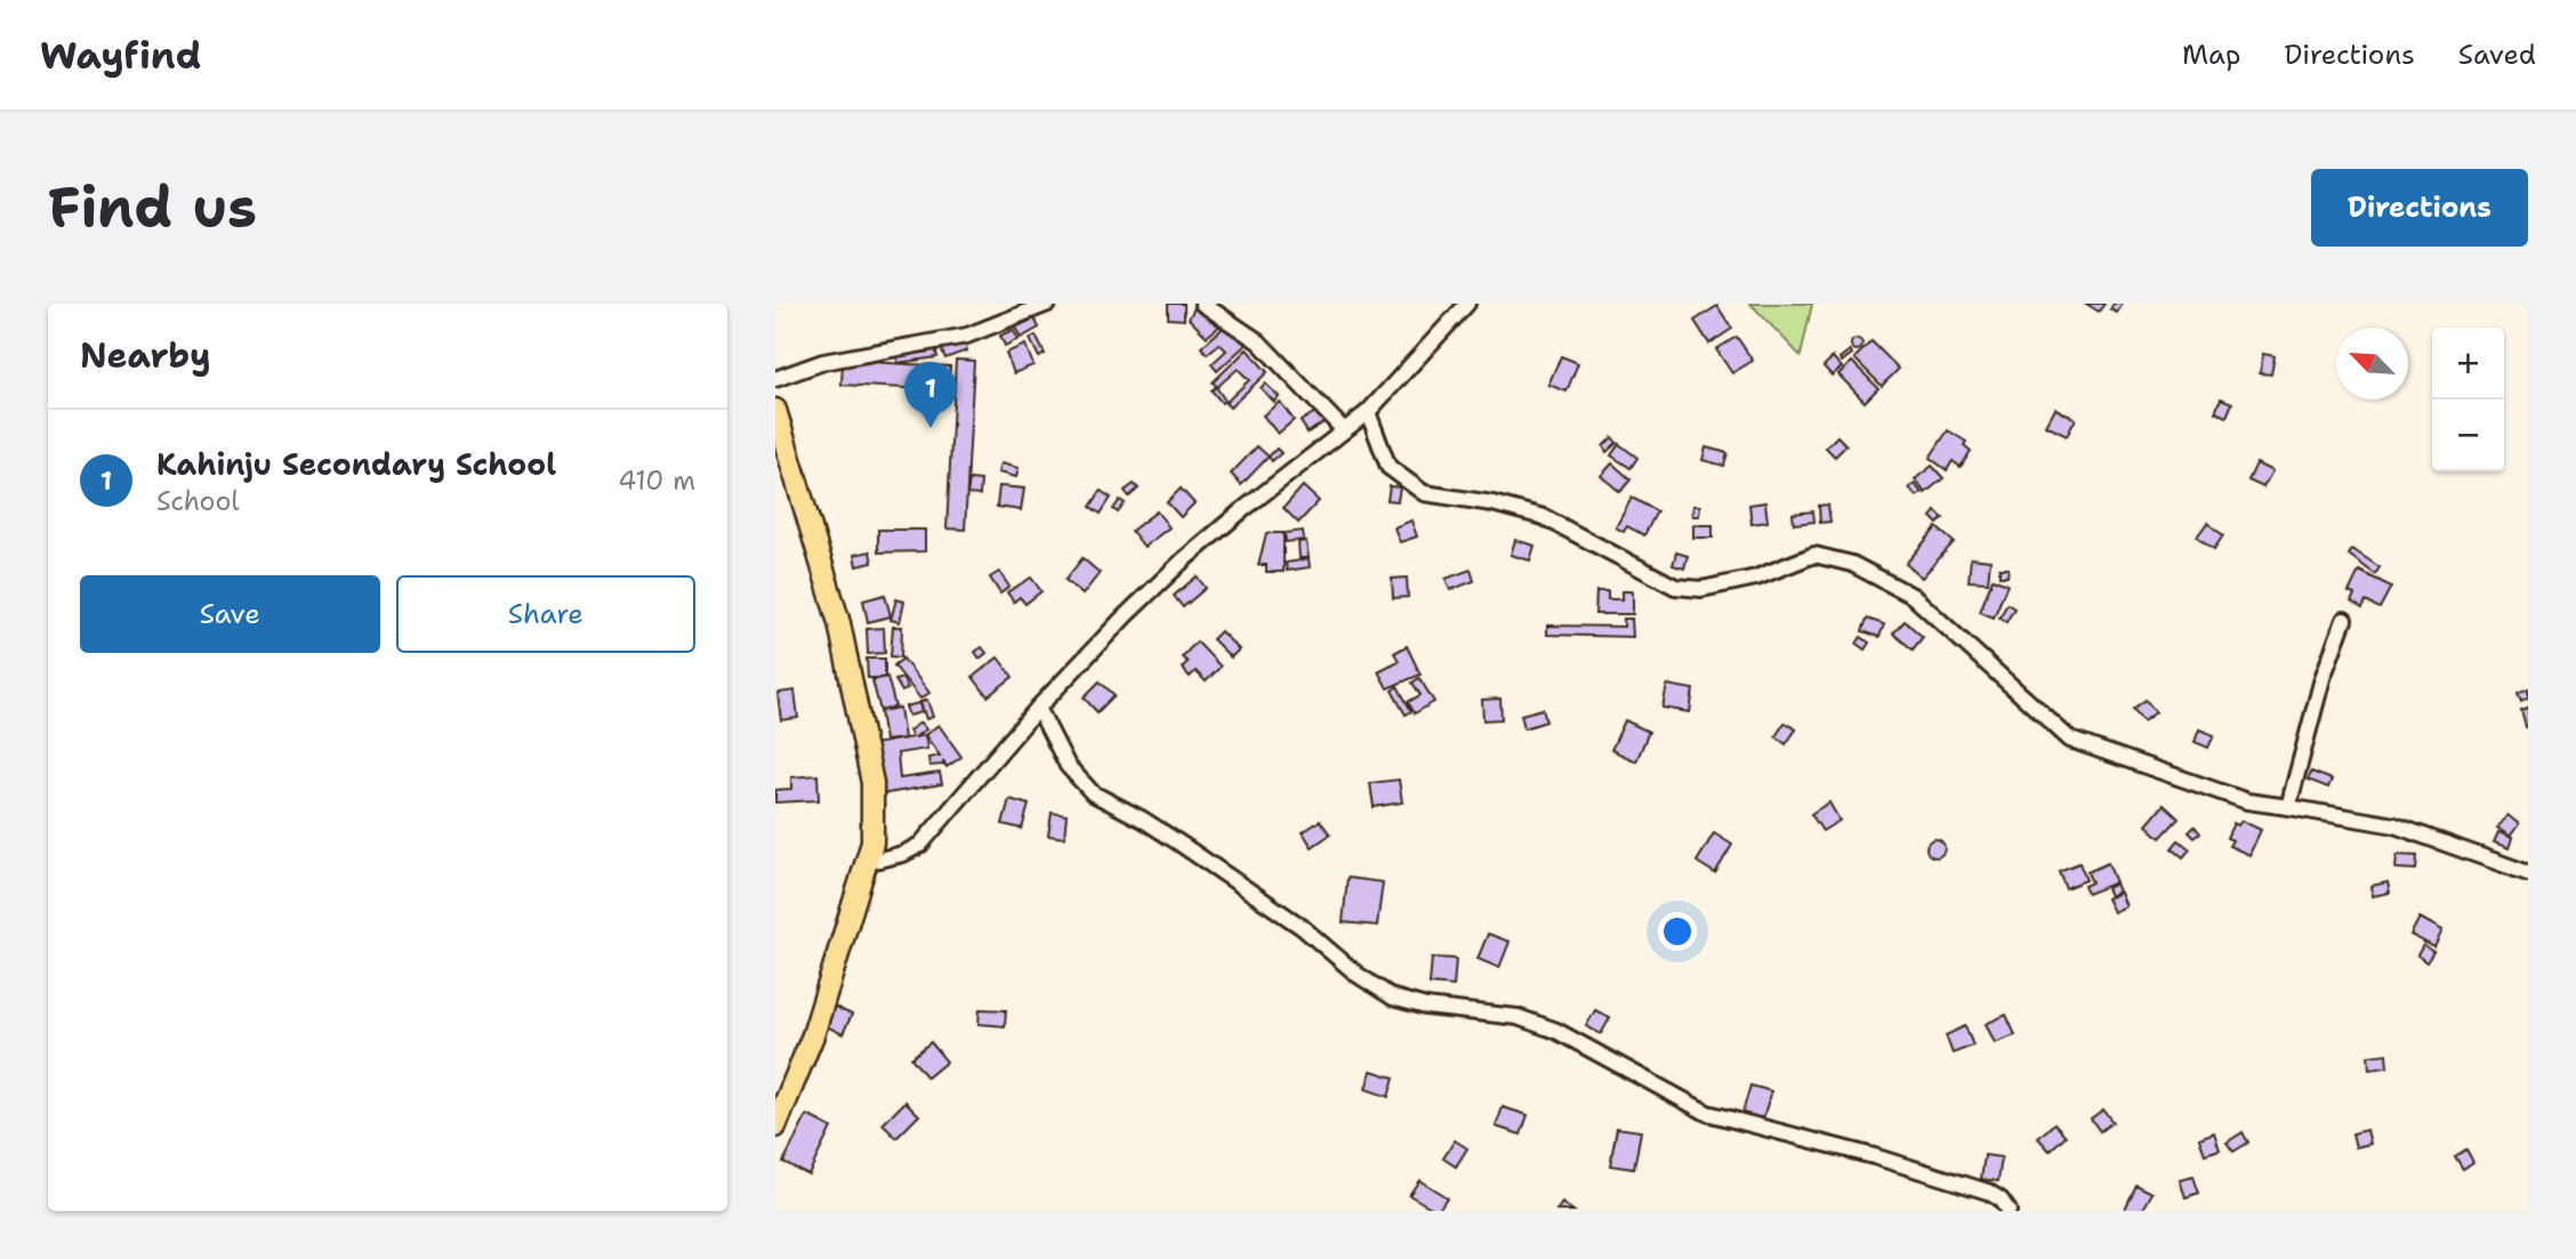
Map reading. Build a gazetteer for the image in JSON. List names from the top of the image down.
{
  "north": "top left",
  "page": {
    "header": "Wayfind",
    "nav": ["Map", "Directions", "Saved"],
    "buttons": [
      "Directions",
      ["Save", "Share"]
    ],
    "title": "Find us",
    "heading": "Nearby",
    "map_buttons": ["+", "−"],
    "pins": "1",
    "list": [
      {
        "mark": "1",
        "name": "Kahinju Secondary School",
        "note": "School",
        "value": "410 m"
      }
    ]
  }
}
